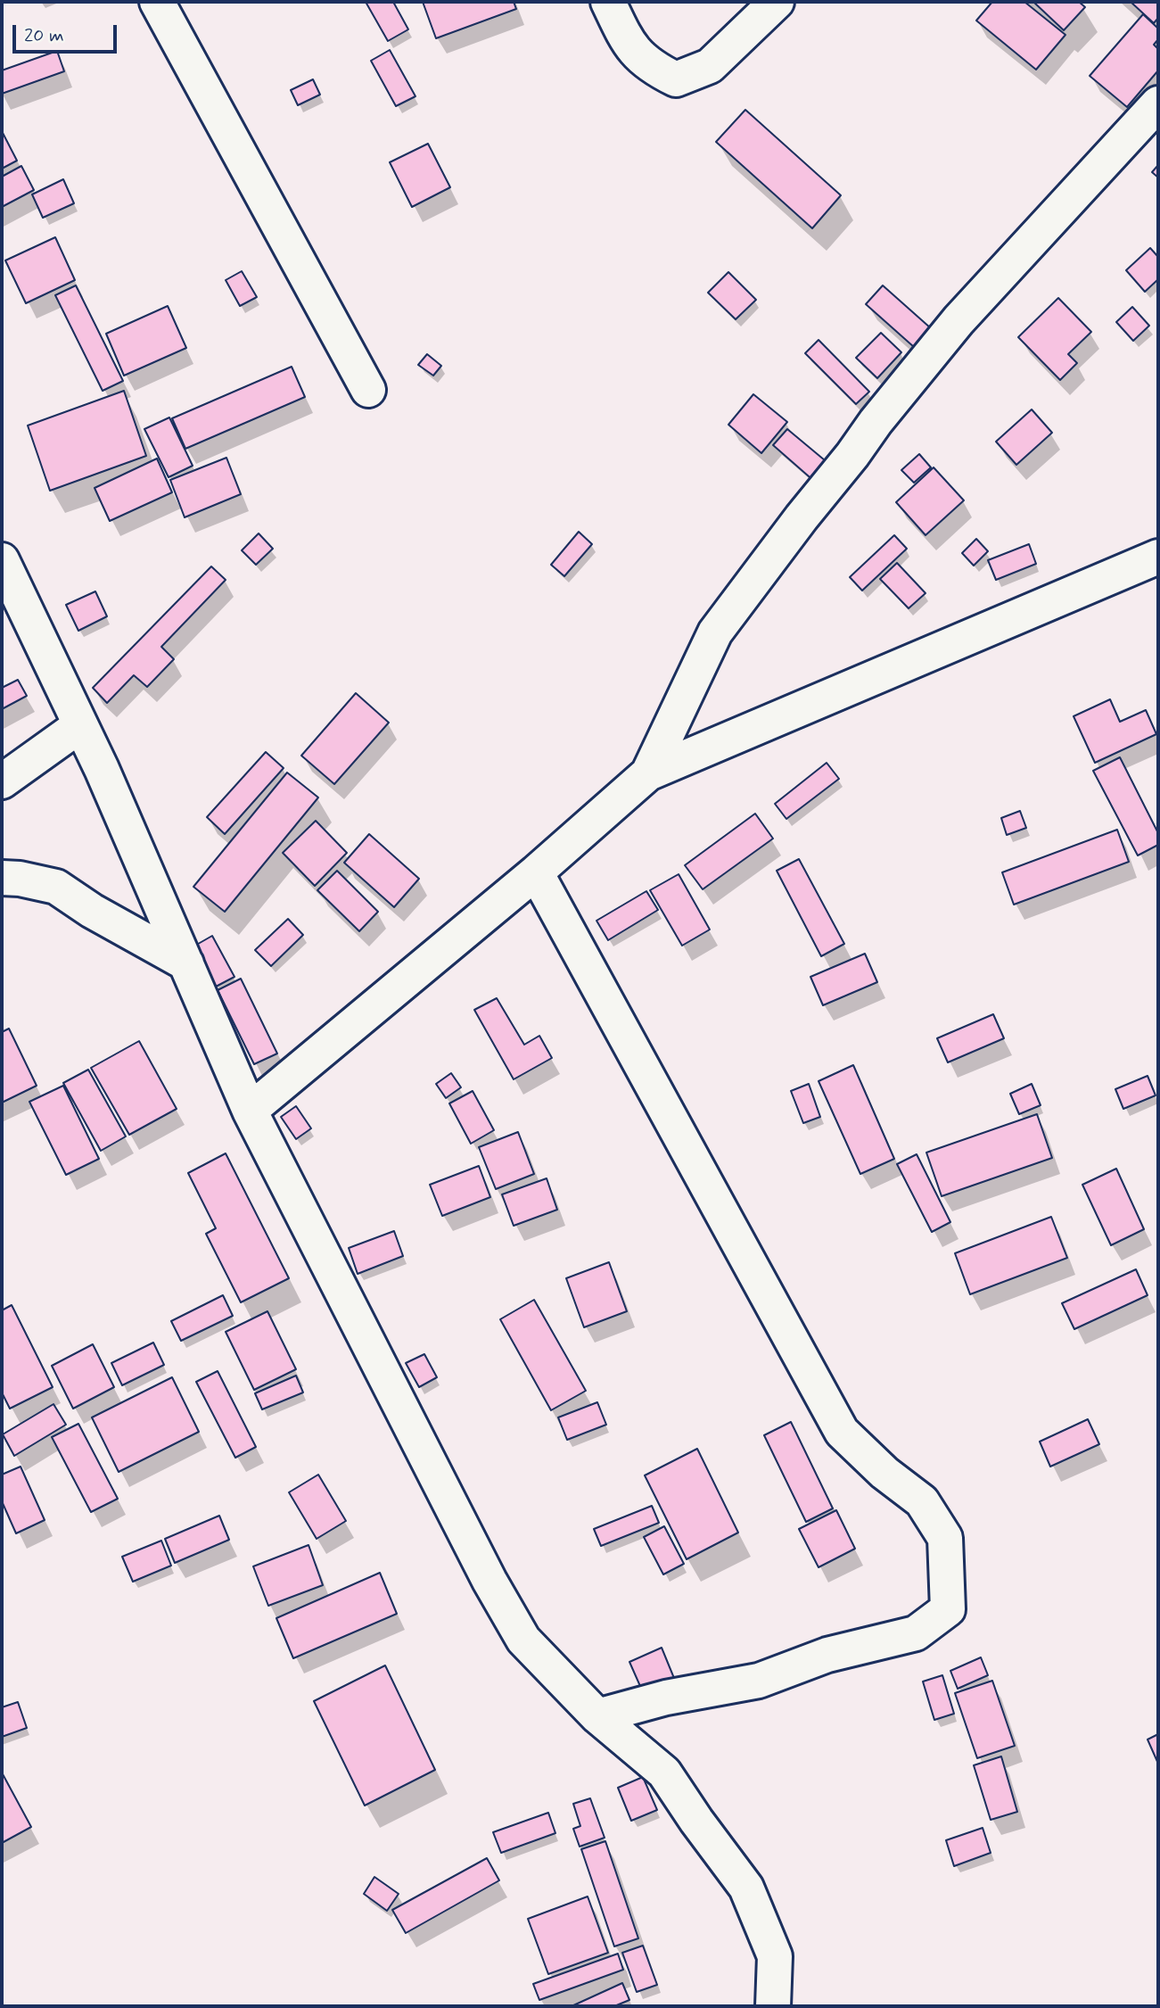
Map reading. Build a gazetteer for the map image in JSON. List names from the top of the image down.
{
  "scale_bar": "20 m"
}
